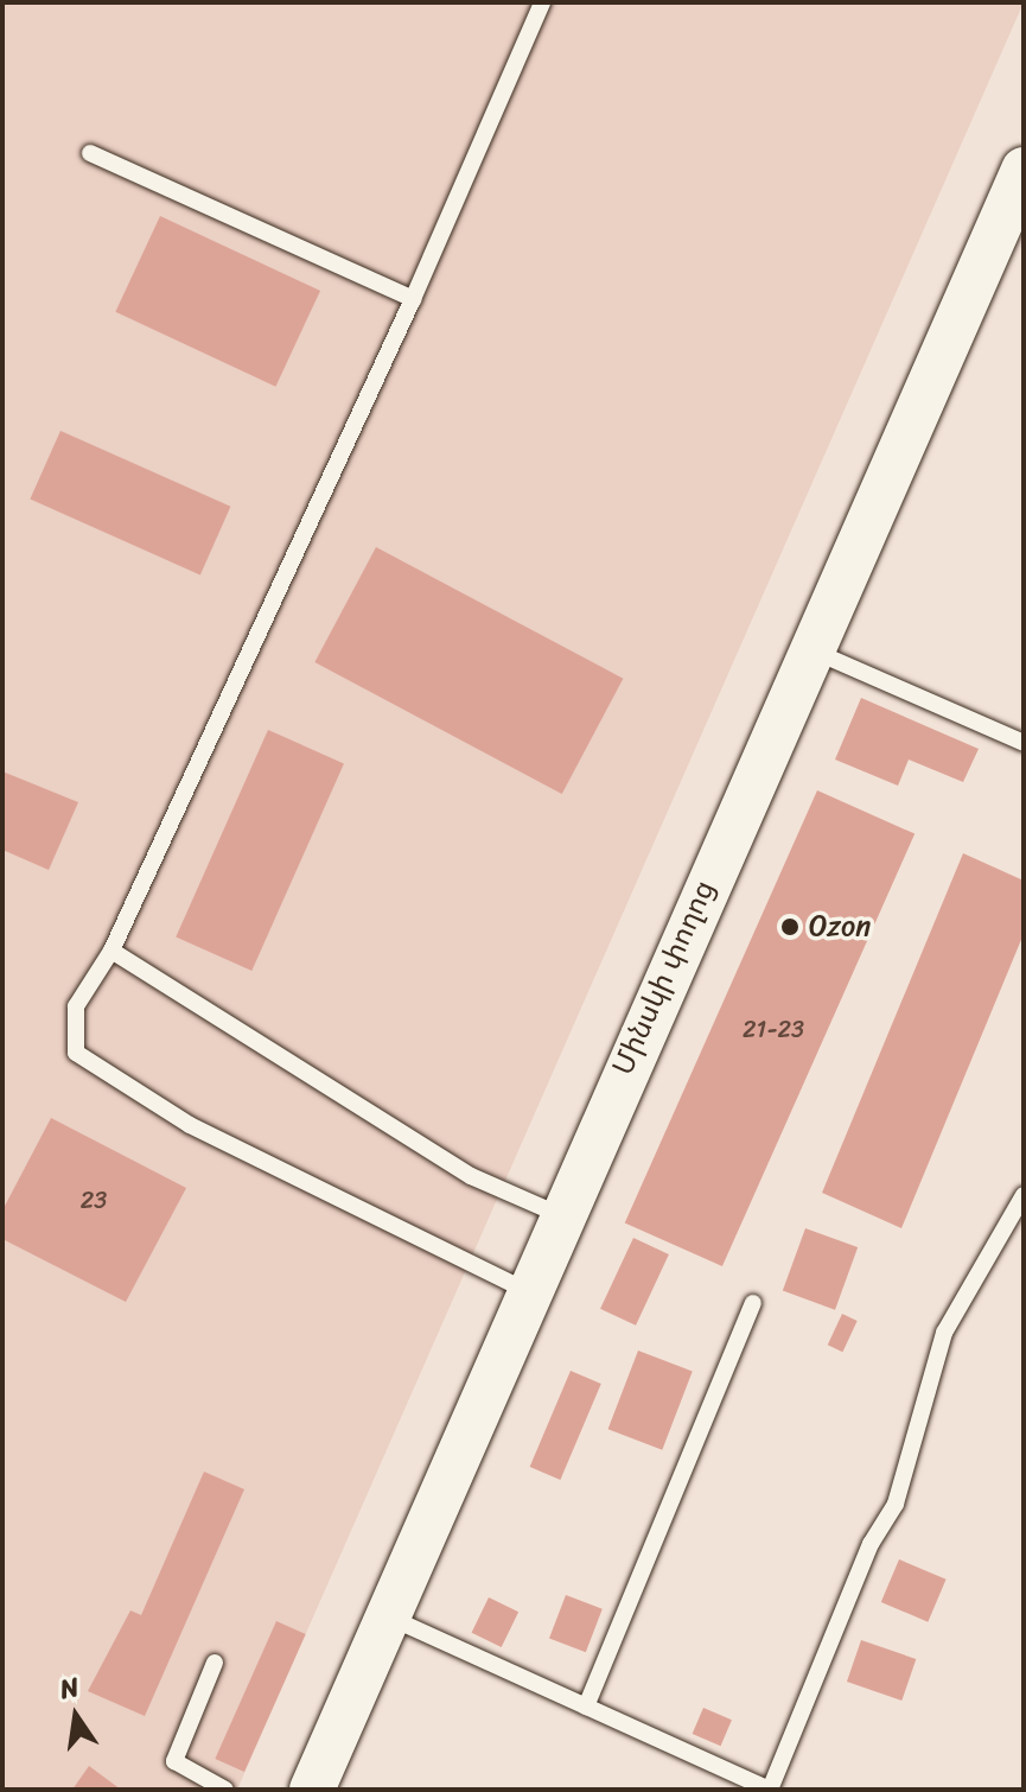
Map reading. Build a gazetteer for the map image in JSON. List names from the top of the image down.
{
  "streets": {
    "main road": ["Մինսկի փողոց"]
  },
  "places": ["Ozon"],
  "house_numbers": ["21-23", "23"],
  "north": "top"
}
